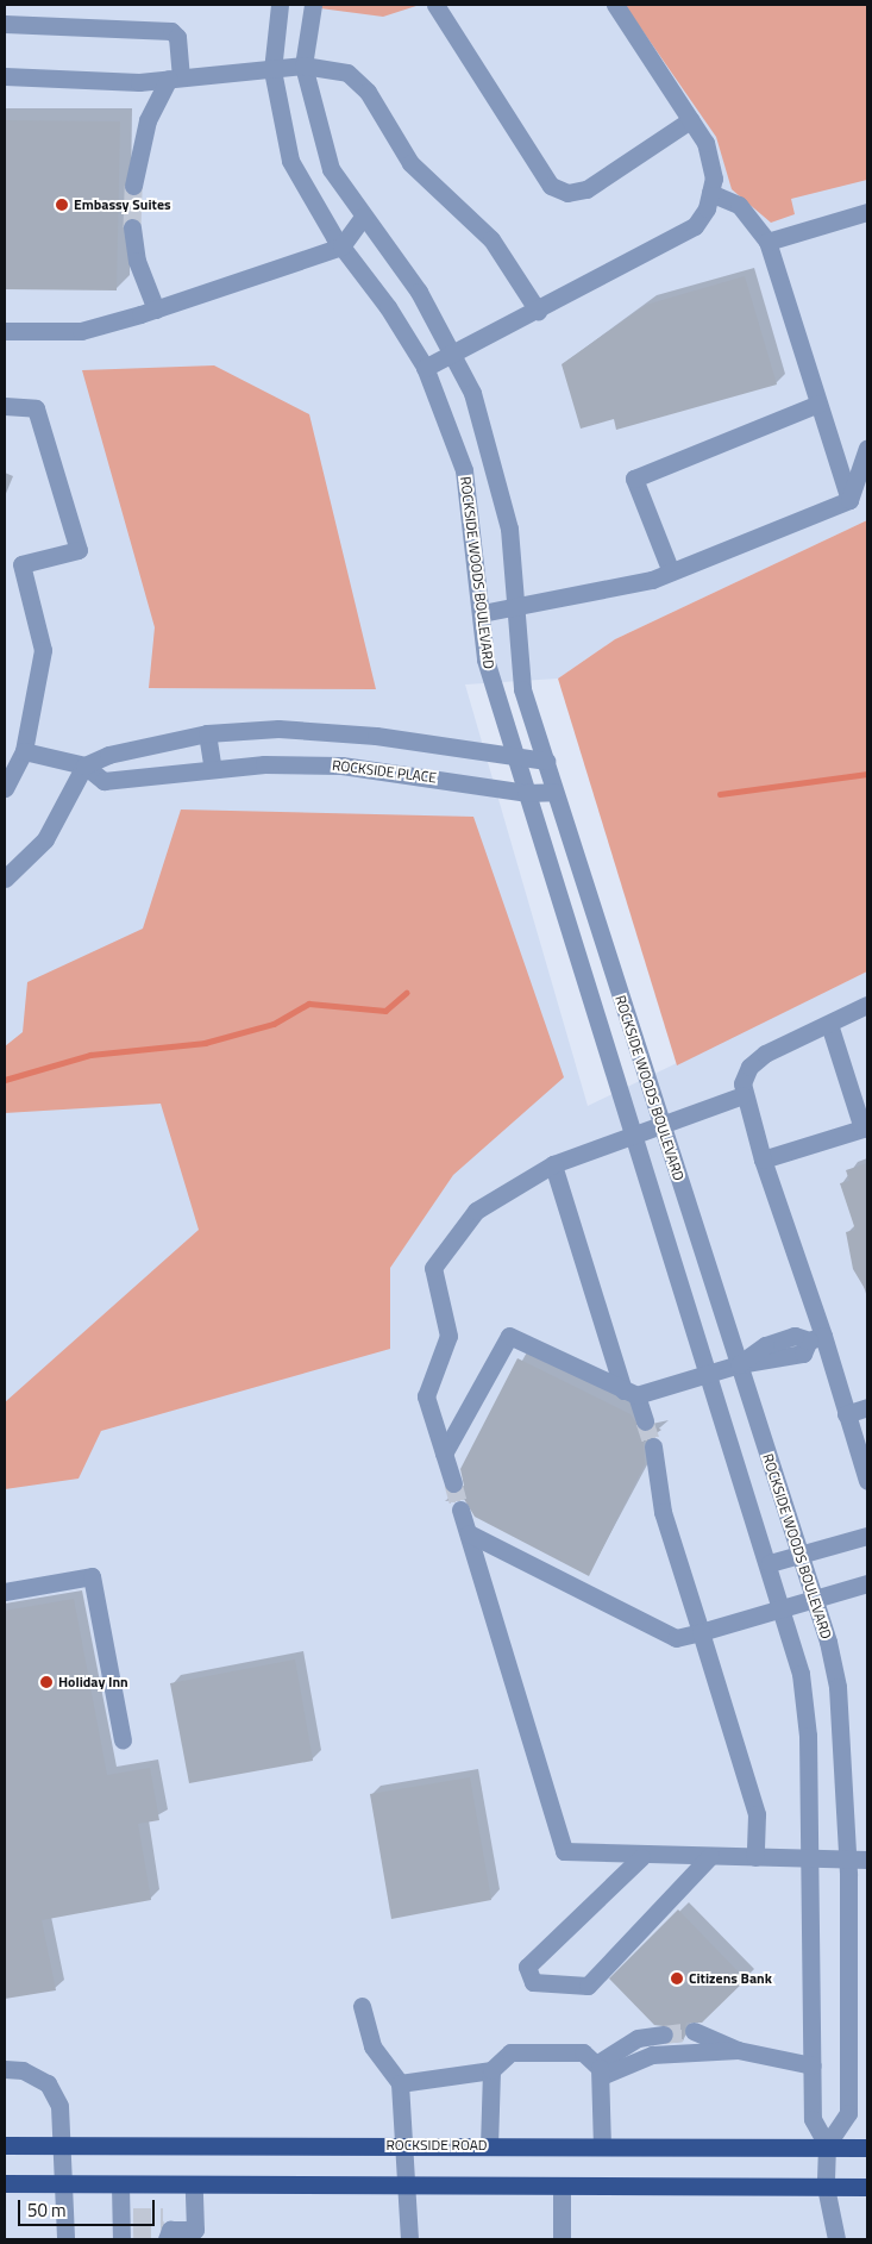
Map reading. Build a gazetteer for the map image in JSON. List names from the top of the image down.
{
  "streets": {
    "main road": ["ROCKSIDE ROAD"],
    "street": ["ROCKSIDE WOODS BOULEVARD", "ROCKSIDE PLACE"]
  },
  "crossings": [
    ["ROCKSIDE WOODS BOULEVARD", "ROCKSIDE PLACE"],
    ["ROCKSIDE WOODS BOULEVARD", "ROCKSIDE ROAD"]
  ],
  "places": ["Embassy Suites", "Holiday Inn", "Citizens Bank"],
  "scale_bar": "50 m"
}
